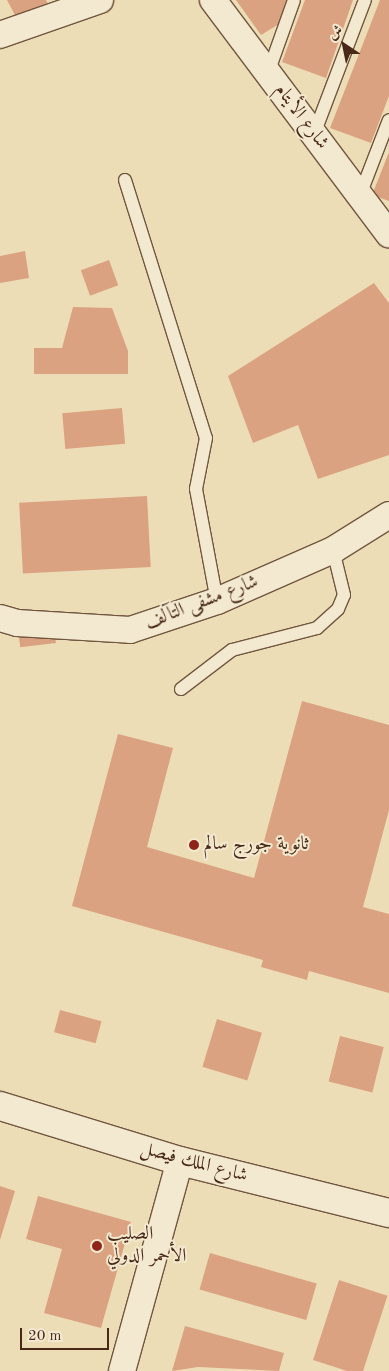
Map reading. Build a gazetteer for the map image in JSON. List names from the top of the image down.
{
  "streets": {
    "main road": ["شارع الملك فيصل"],
    "street": ["شارع الأيتام", "شارع مشفى التآلف"]
  },
  "places": ["ثانوية جورج سالم", "الصليب الأحمر الدولي"],
  "scale_bar": "20 m",
  "north": "top left"
}
